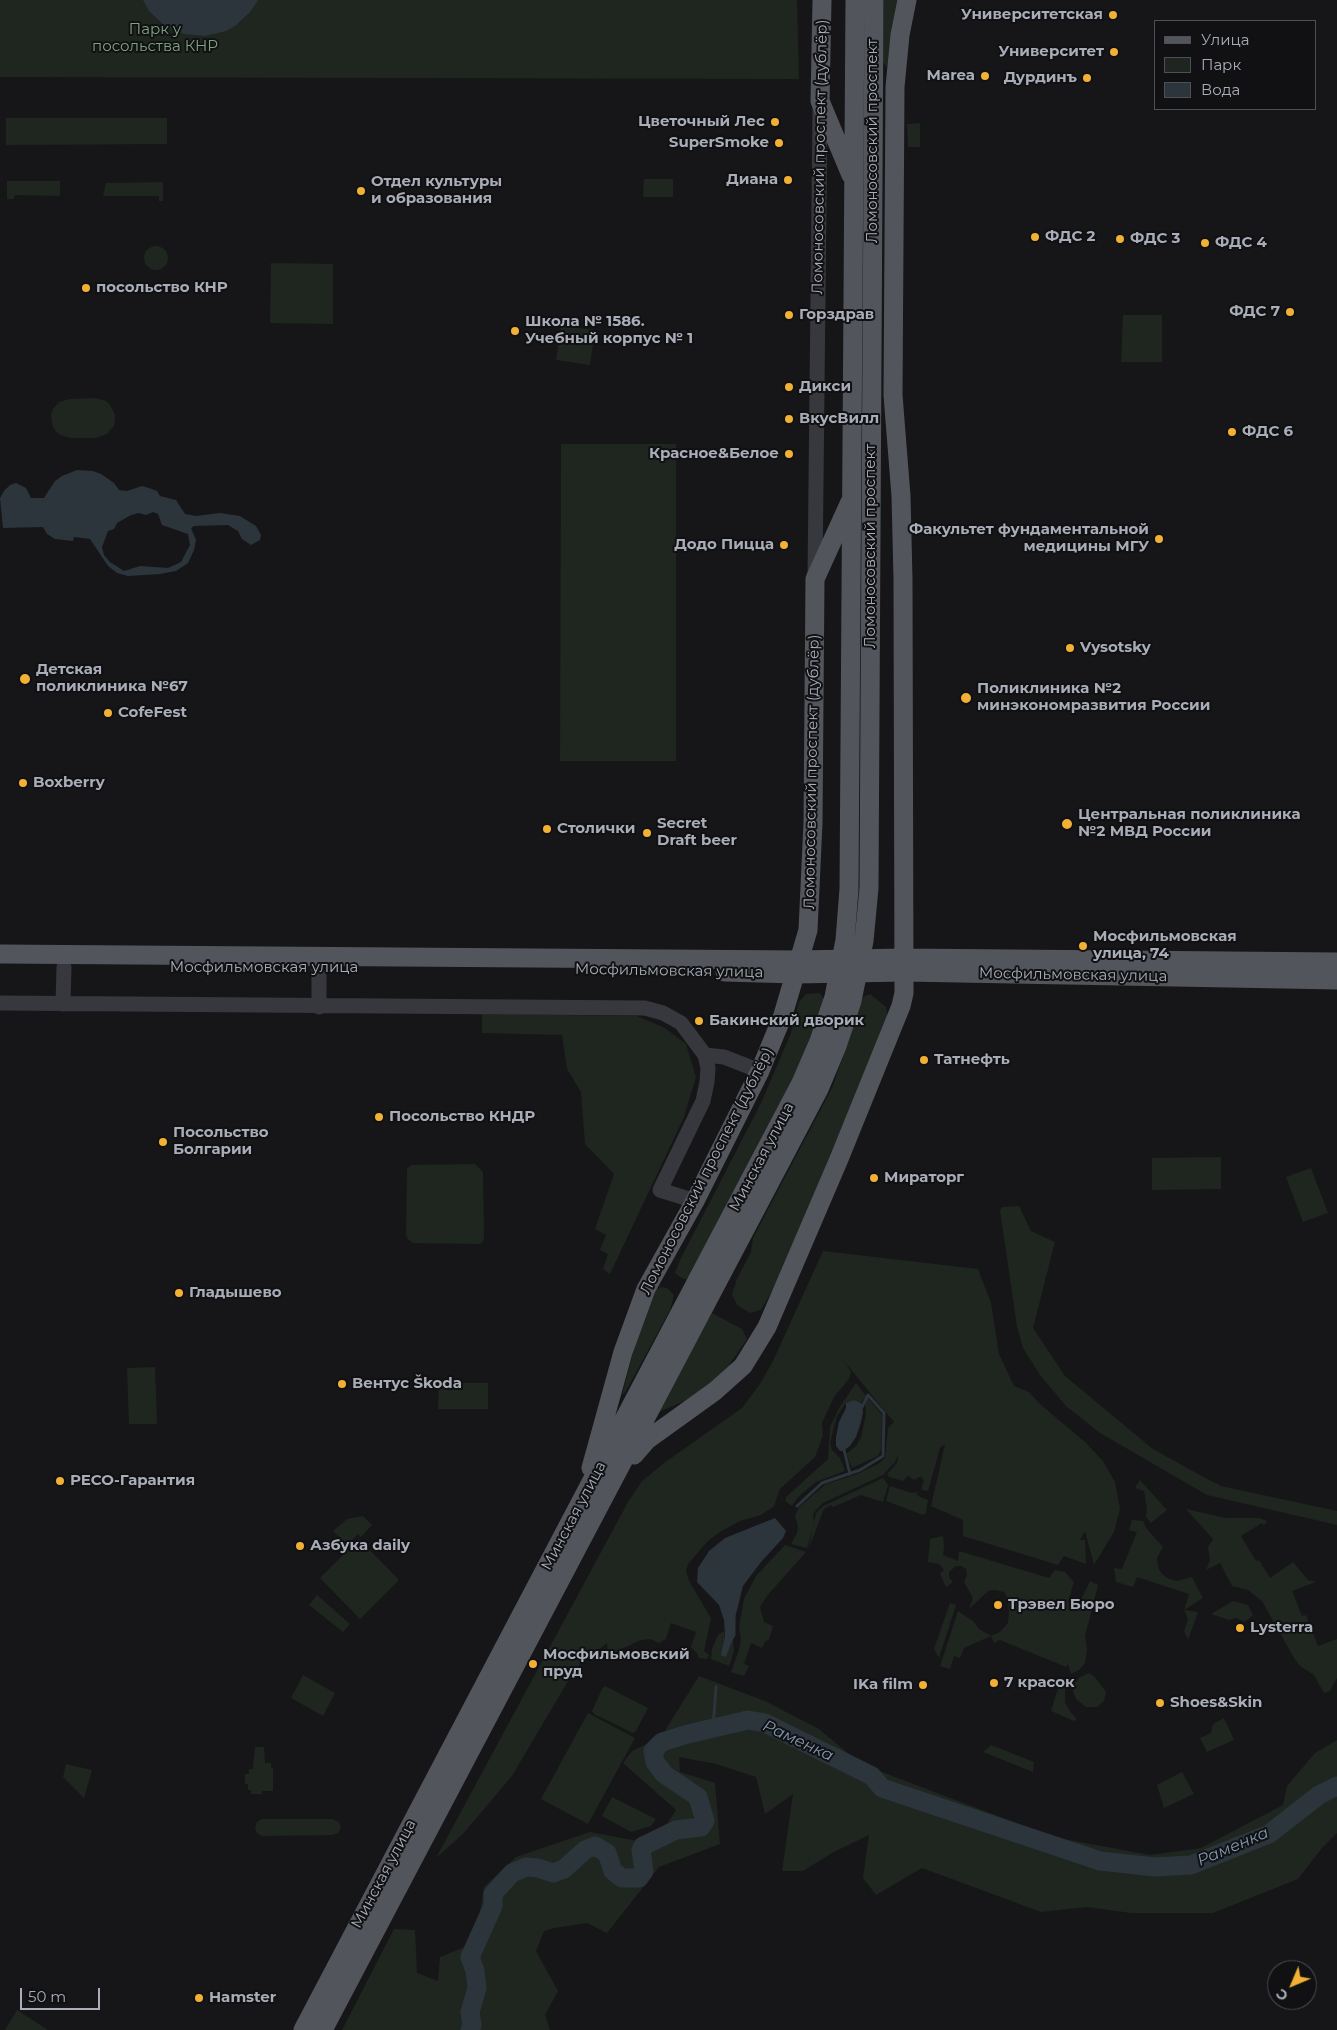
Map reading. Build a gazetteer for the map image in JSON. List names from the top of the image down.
{
  "streets": {
    "main road": [
      "Ломоносовский проспект",
      "Ломоносовский проспект (дублёр)",
      "Мосфильмовская улица",
      "Минская улица"
    ]
  },
  "crossings": [
    ["Ломоносовский проспект", "Минская улица"],
    ["Ломоносовский проспект (дублёр)", "Мосфильмовская улица"],
    ["Ломоносовский проспект (дублёр)", "Минская улица"]
  ],
  "water": ["Раменка"],
  "parks": ["Парк у посольства КНР"],
  "places": [
    "Университетская",
    "Университет",
    "Marea",
    "Дурдинъ",
    "Цветочный Лес",
    "SuperSmoke",
    "Диана",
    "Отдел культуры и образования",
    "ФДС 2",
    "ФДС 3",
    "ФДС 4",
    "посольство КНР",
    "ФДС 7",
    "Горздрав",
    "Школа № 1586. Учебный корпус № 1",
    "Дикси",
    "ВкусВилл",
    "ФДС 6",
    "Красное&Белое",
    "Факультет фундаментальной медицины МГУ",
    "Додо Пицца",
    "Vysotsky",
    "Детская поликлиника №67",
    "Поликлиника №2 минэкономразвития России",
    "CofeFest",
    "Boxberry",
    "Центральная поликлиника №2 МВД России",
    "Столички",
    "Secret Draft beer",
    "Мосфильмовская улица, 74",
    "Бакинский дворик",
    "Татнефть",
    "Посольство КНДР",
    "Посольство Болгарии",
    "Мираторг",
    "Гладышево",
    "Вентус Škoda",
    "РЕСО-Гарантия",
    "Азбука daily",
    "Трэвел Бюро",
    "Lysterra",
    "Мосфильмовский пруд",
    "7 красок",
    "IKa film",
    "Shoes&Skin",
    "Hamster"
  ],
  "legend": ["Улица", "Парк", "Вода"],
  "scale_bar": "50 m",
  "north": "bottom left"
}
